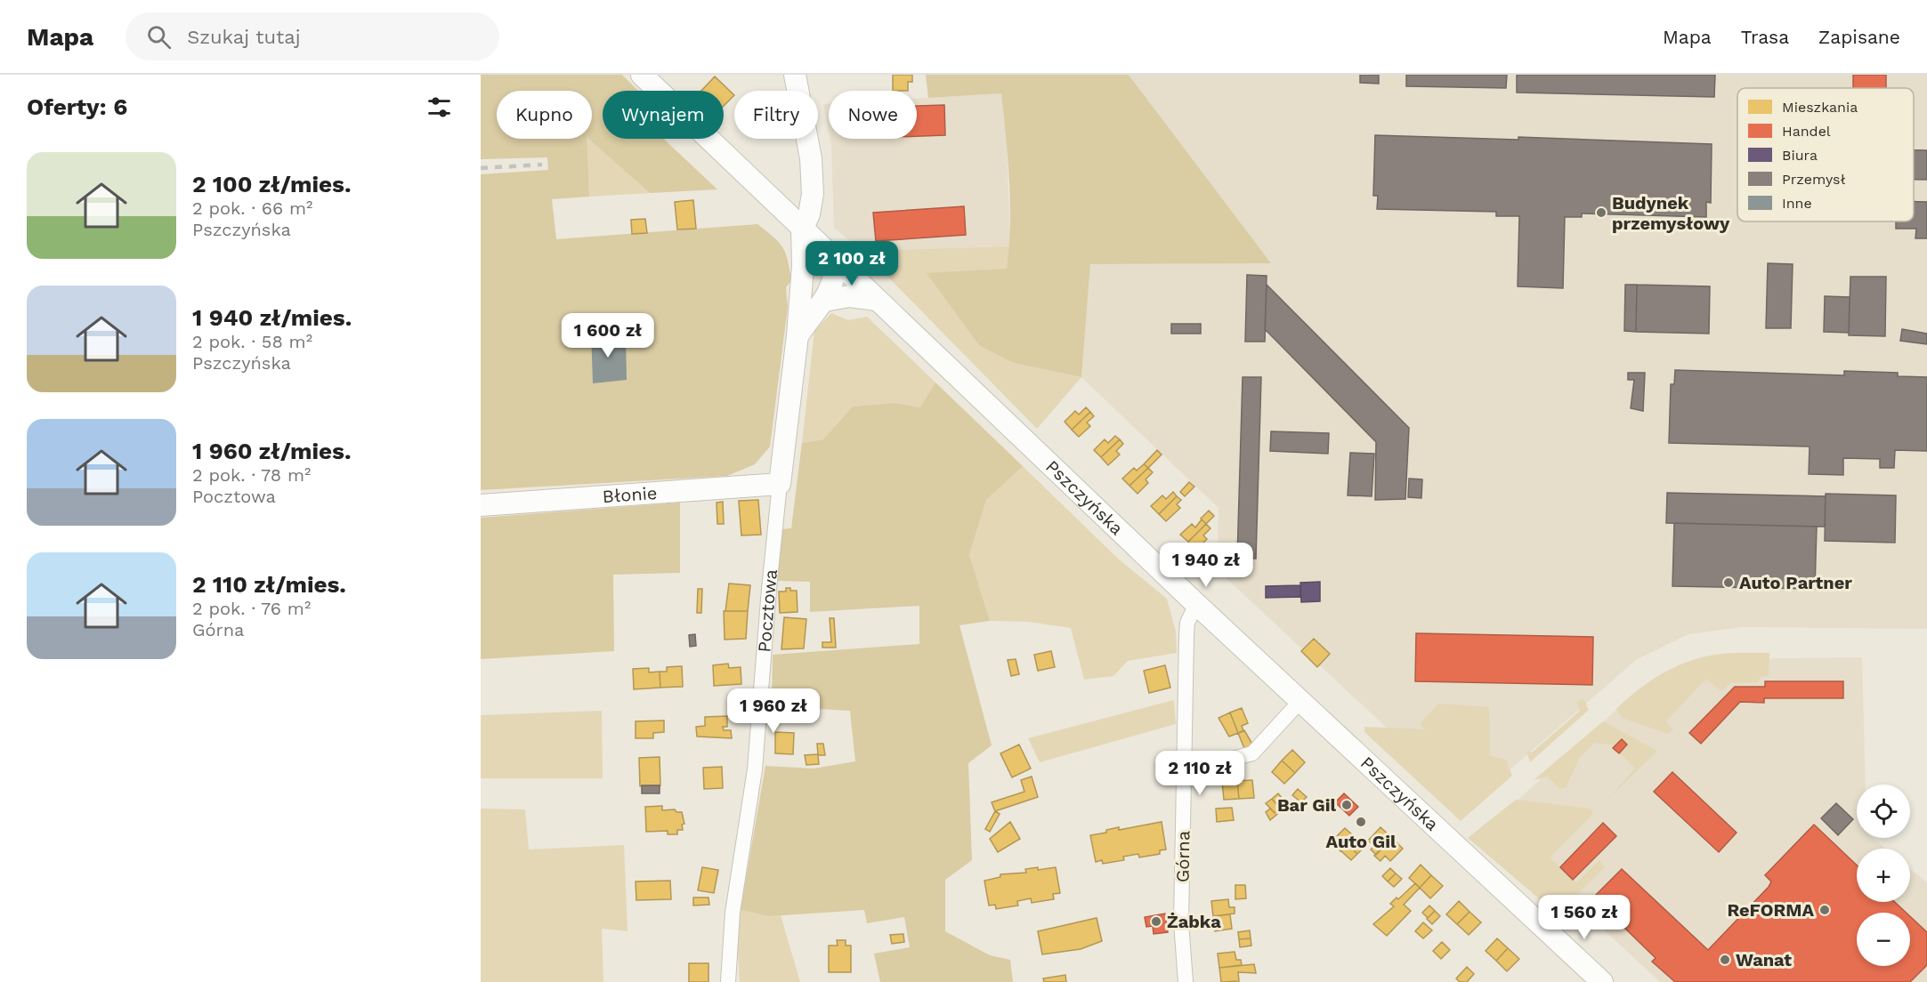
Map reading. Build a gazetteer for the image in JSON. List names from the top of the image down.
{
  "streets": {
    "main road": ["Błonie", "Pszczyńska", "Pocztowa"],
    "street": ["Górna"]
  },
  "crossings": [
    ["Błonie", "Pocztowa"],
    ["Pszczyńska", "Pocztowa"],
    ["Pszczyńska", "Górna"]
  ],
  "places": [
    "Budynek przemysłowy",
    "Auto Partner",
    "Bar Gil",
    "Auto Gil",
    "ReFORMA",
    "Żabka",
    "Wanat"
  ],
  "legend": [
    "Mieszkania",
    "Handel",
    "Biura",
    "Przemysł",
    "Inne"
  ],
  "page": {
    "header": "Mapa",
    "search": "Szukaj tutaj",
    "nav": ["Mapa", "Trasa", "Zapisane"],
    "heading": "Oferty: 6",
    "chip": [
      "Kupno",
      "Wynajem",
      "Filtry",
      "Nowe"
    ],
    "list": [
      {
        "name": "2 100 zł/mies.",
        "note": "2 pok. · 66 m² · Pszczyńska"
      },
      {
        "name": "1 940 zł/mies.",
        "note": "2 pok. · 58 m² · Pszczyńska"
      },
      {
        "name": "1 960 zł/mies.",
        "note": "2 pok. · 78 m² · Pocztowa"
      },
      {
        "name": "2 110 zł/mies.",
        "note": "2 pok. · 76 m² · Górna"
      }
    ],
    "price": [
      "2 100 zł",
      "1 600 zł",
      "1 940 zł",
      "1 960 zł",
      "2 110 zł",
      "1 560 zł"
    ],
    "map_buttons": ["+", "−"]
  }
}
